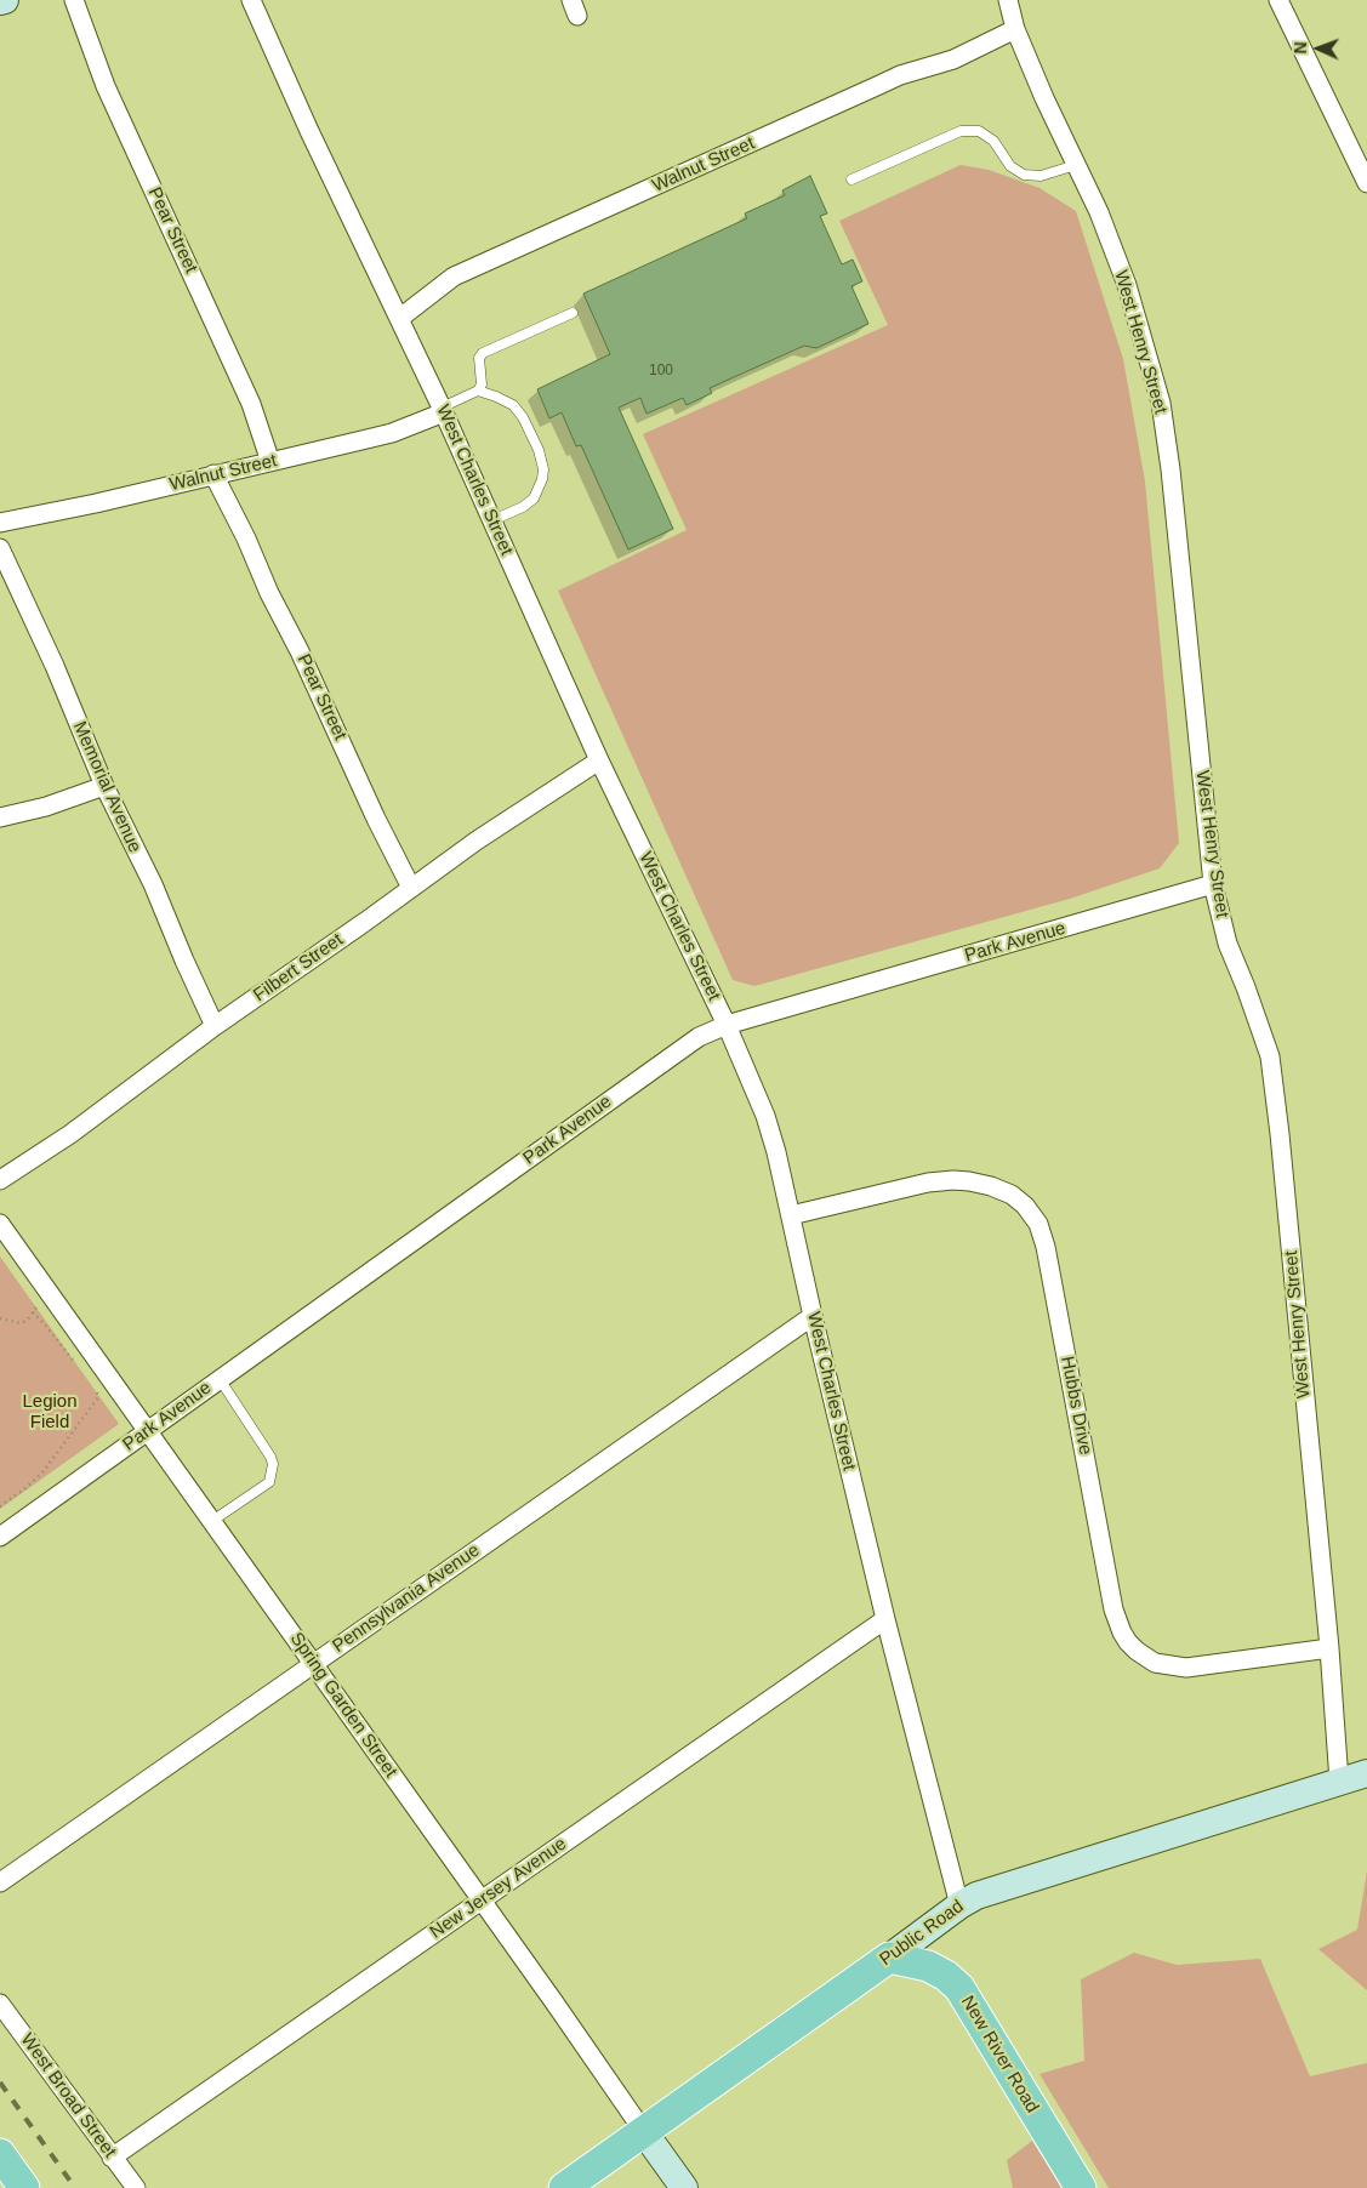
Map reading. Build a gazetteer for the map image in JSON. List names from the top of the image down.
{
  "streets": {
    "main road": ["Public Road", "New River Road"],
    "street": [
      "Walnut Street",
      "Pear Street",
      "West Henry Street",
      "West Charles Street",
      "Memorial Avenue",
      "Park Avenue",
      "Filbert Street",
      "Hubbs Drive",
      "Pennsylvania Avenue",
      "Spring Garden Street",
      "New Jersey Avenue",
      "West Broad Street"
    ]
  },
  "crossings": [
    ["Walnut Street", "Pear Street"],
    ["Walnut Street", "West Henry Street"],
    ["Walnut Street", "West Charles Street"],
    ["Pear Street", "Filbert Street"],
    ["West Henry Street", "Park Avenue"],
    ["West Henry Street", "Hubbs Drive"],
    ["West Henry Street", "Public Road"],
    ["West Charles Street", "Park Avenue"],
    ["West Charles Street", "Filbert Street"],
    ["West Charles Street", "Hubbs Drive"],
    ["West Charles Street", "Pennsylvania Avenue"],
    ["West Charles Street", "New Jersey Avenue"],
    ["West Charles Street", "Public Road"],
    ["Memorial Avenue", "Filbert Street"],
    ["Park Avenue", "Spring Garden Street"],
    ["Pennsylvania Avenue", "Spring Garden Street"],
    ["Spring Garden Street", "New Jersey Avenue"],
    ["Spring Garden Street", "Public Road"],
    ["New Jersey Avenue", "West Broad Street"],
    ["Public Road", "New River Road"]
  ],
  "parks": ["Legion Field"],
  "house_numbers": ["100"],
  "north": "left"
}
